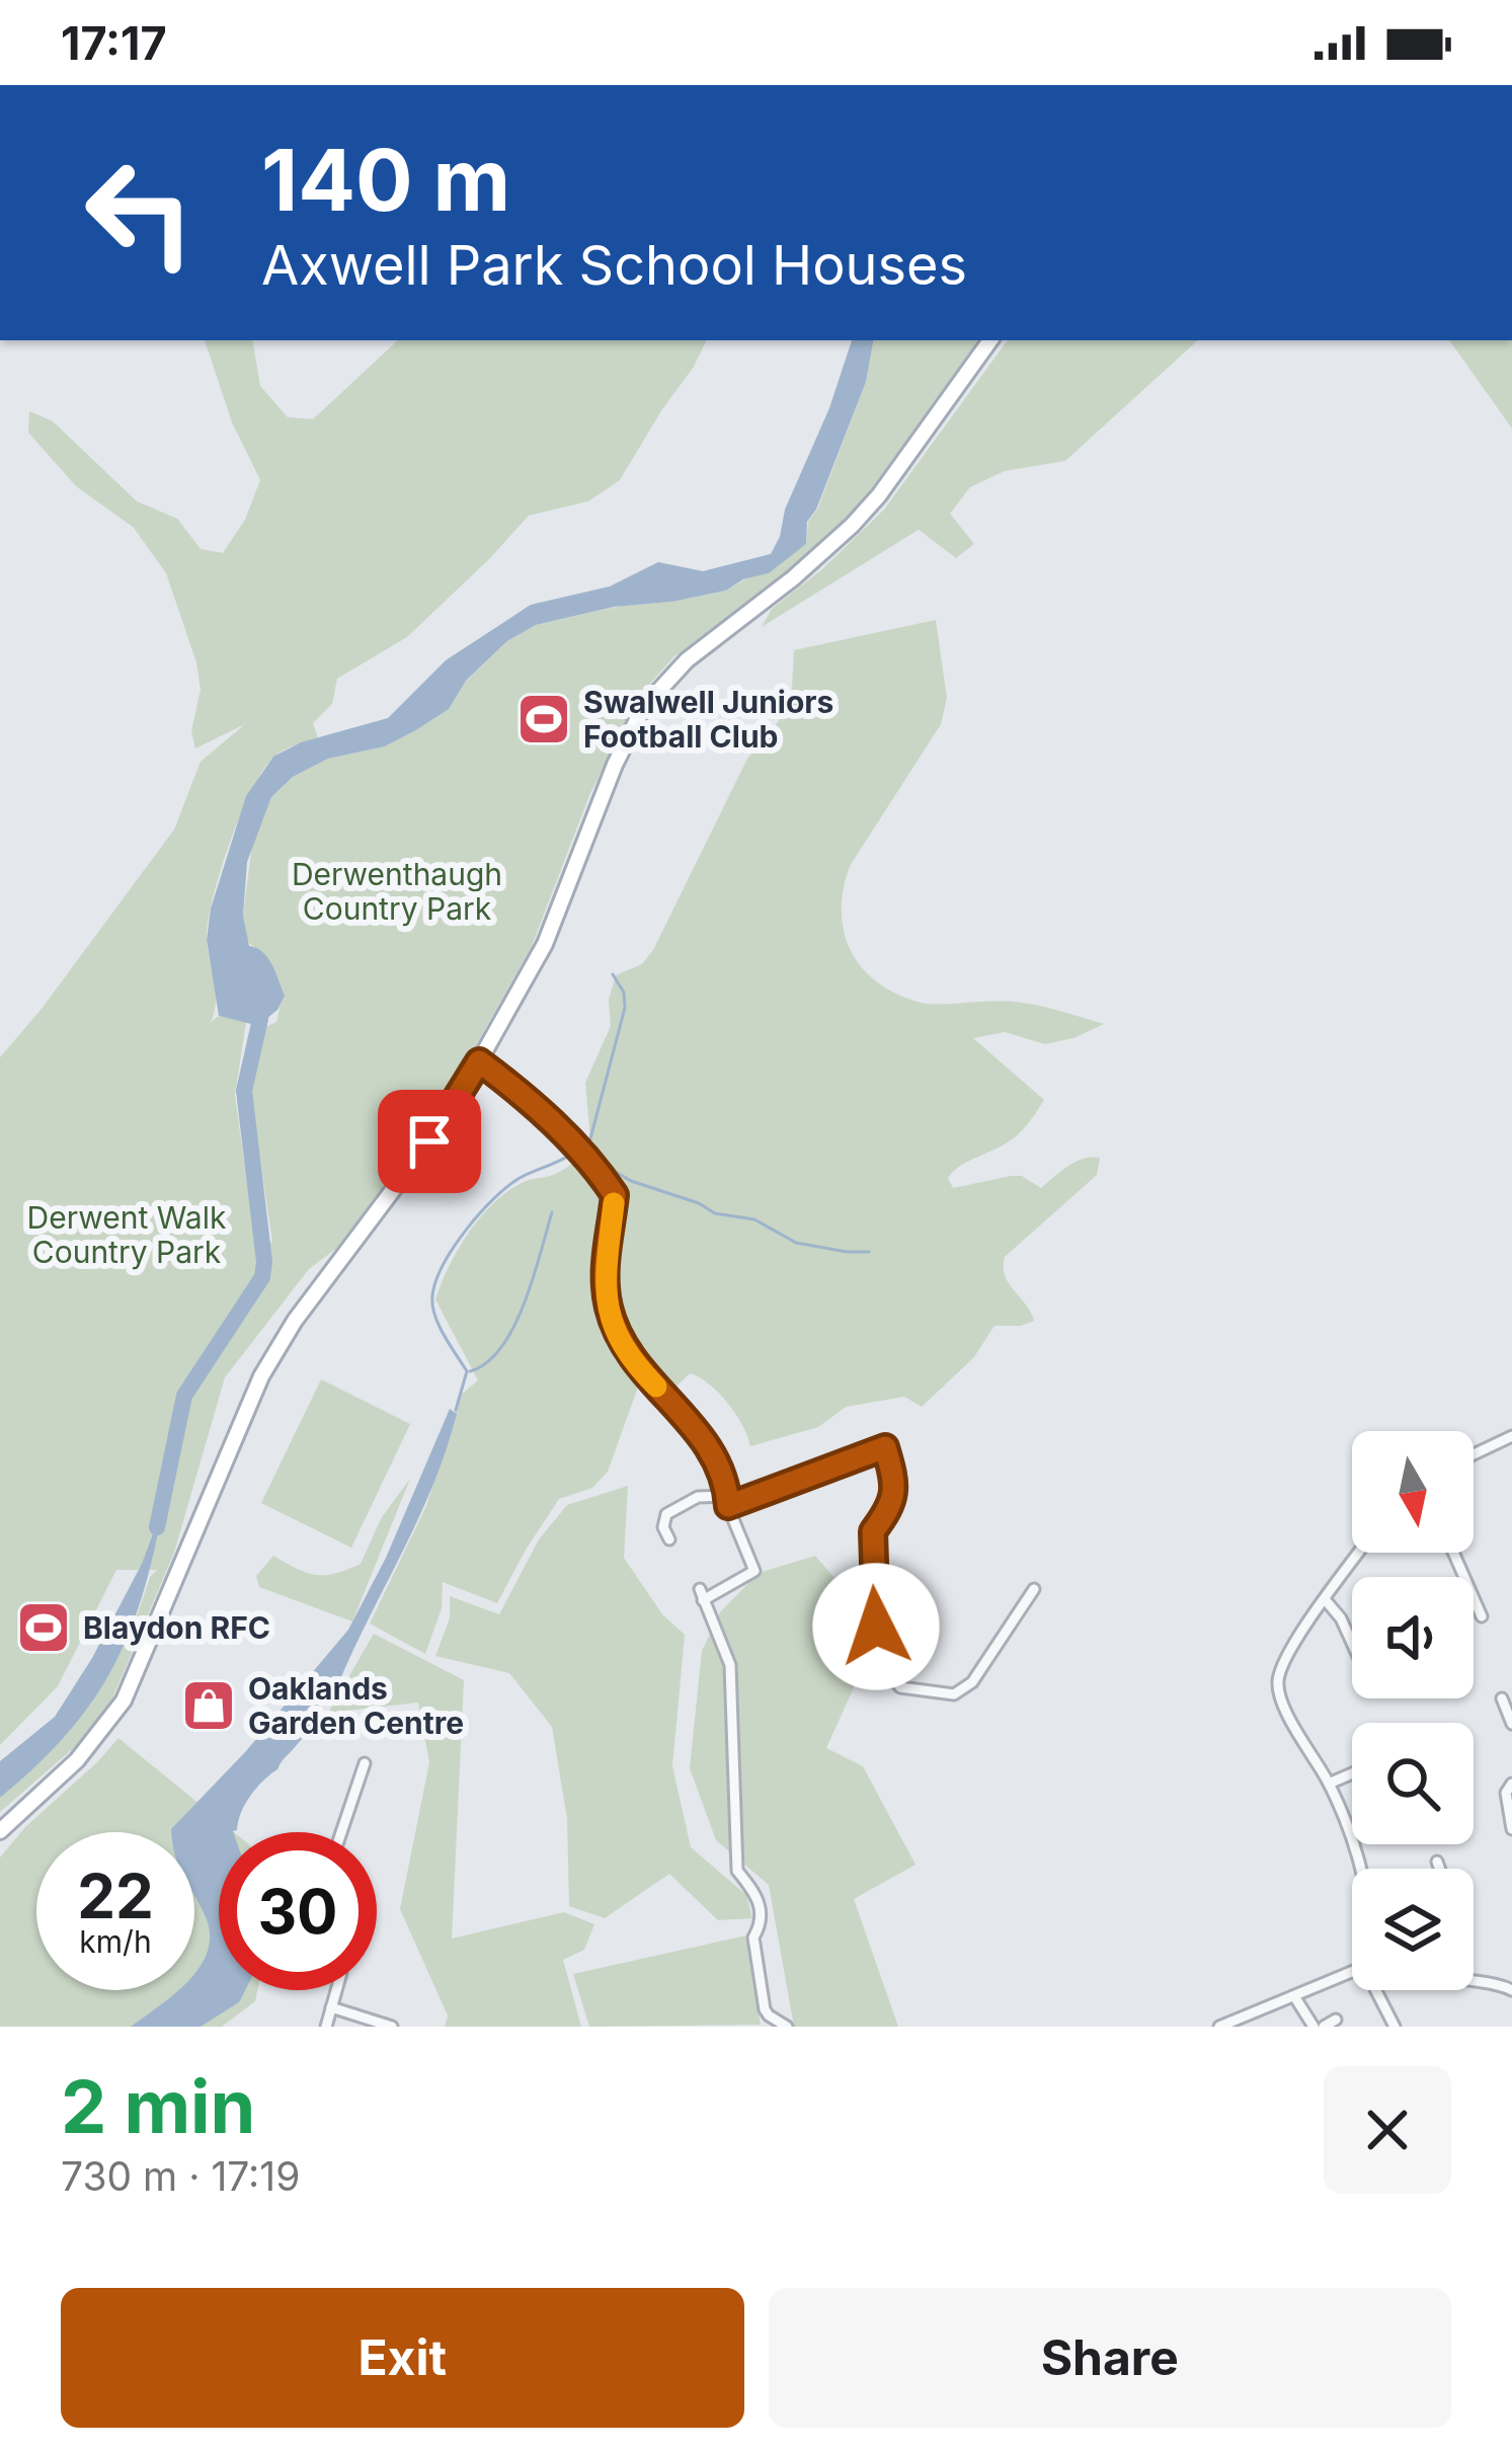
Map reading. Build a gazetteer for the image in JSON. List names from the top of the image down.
{
  "parks": ["Derwenthaugh Country Park", "Derwent Walk Country Park"],
  "places": {
    "sports": ["Swalwell Juniors Football Club", "Blaydon RFC"],
    "shop": ["Oaklands Garden Centre"]
  },
  "north": "bottom",
  "page": {
    "status": "17:17",
    "turn": ["140 m", "Axwell Park School Houses"],
    "speed": "22 km/h",
    "limit": "30",
    "heading": ["2 min", "730 m · 17:19"],
    "buttons": ["Exit", "Share"]
  }
}
